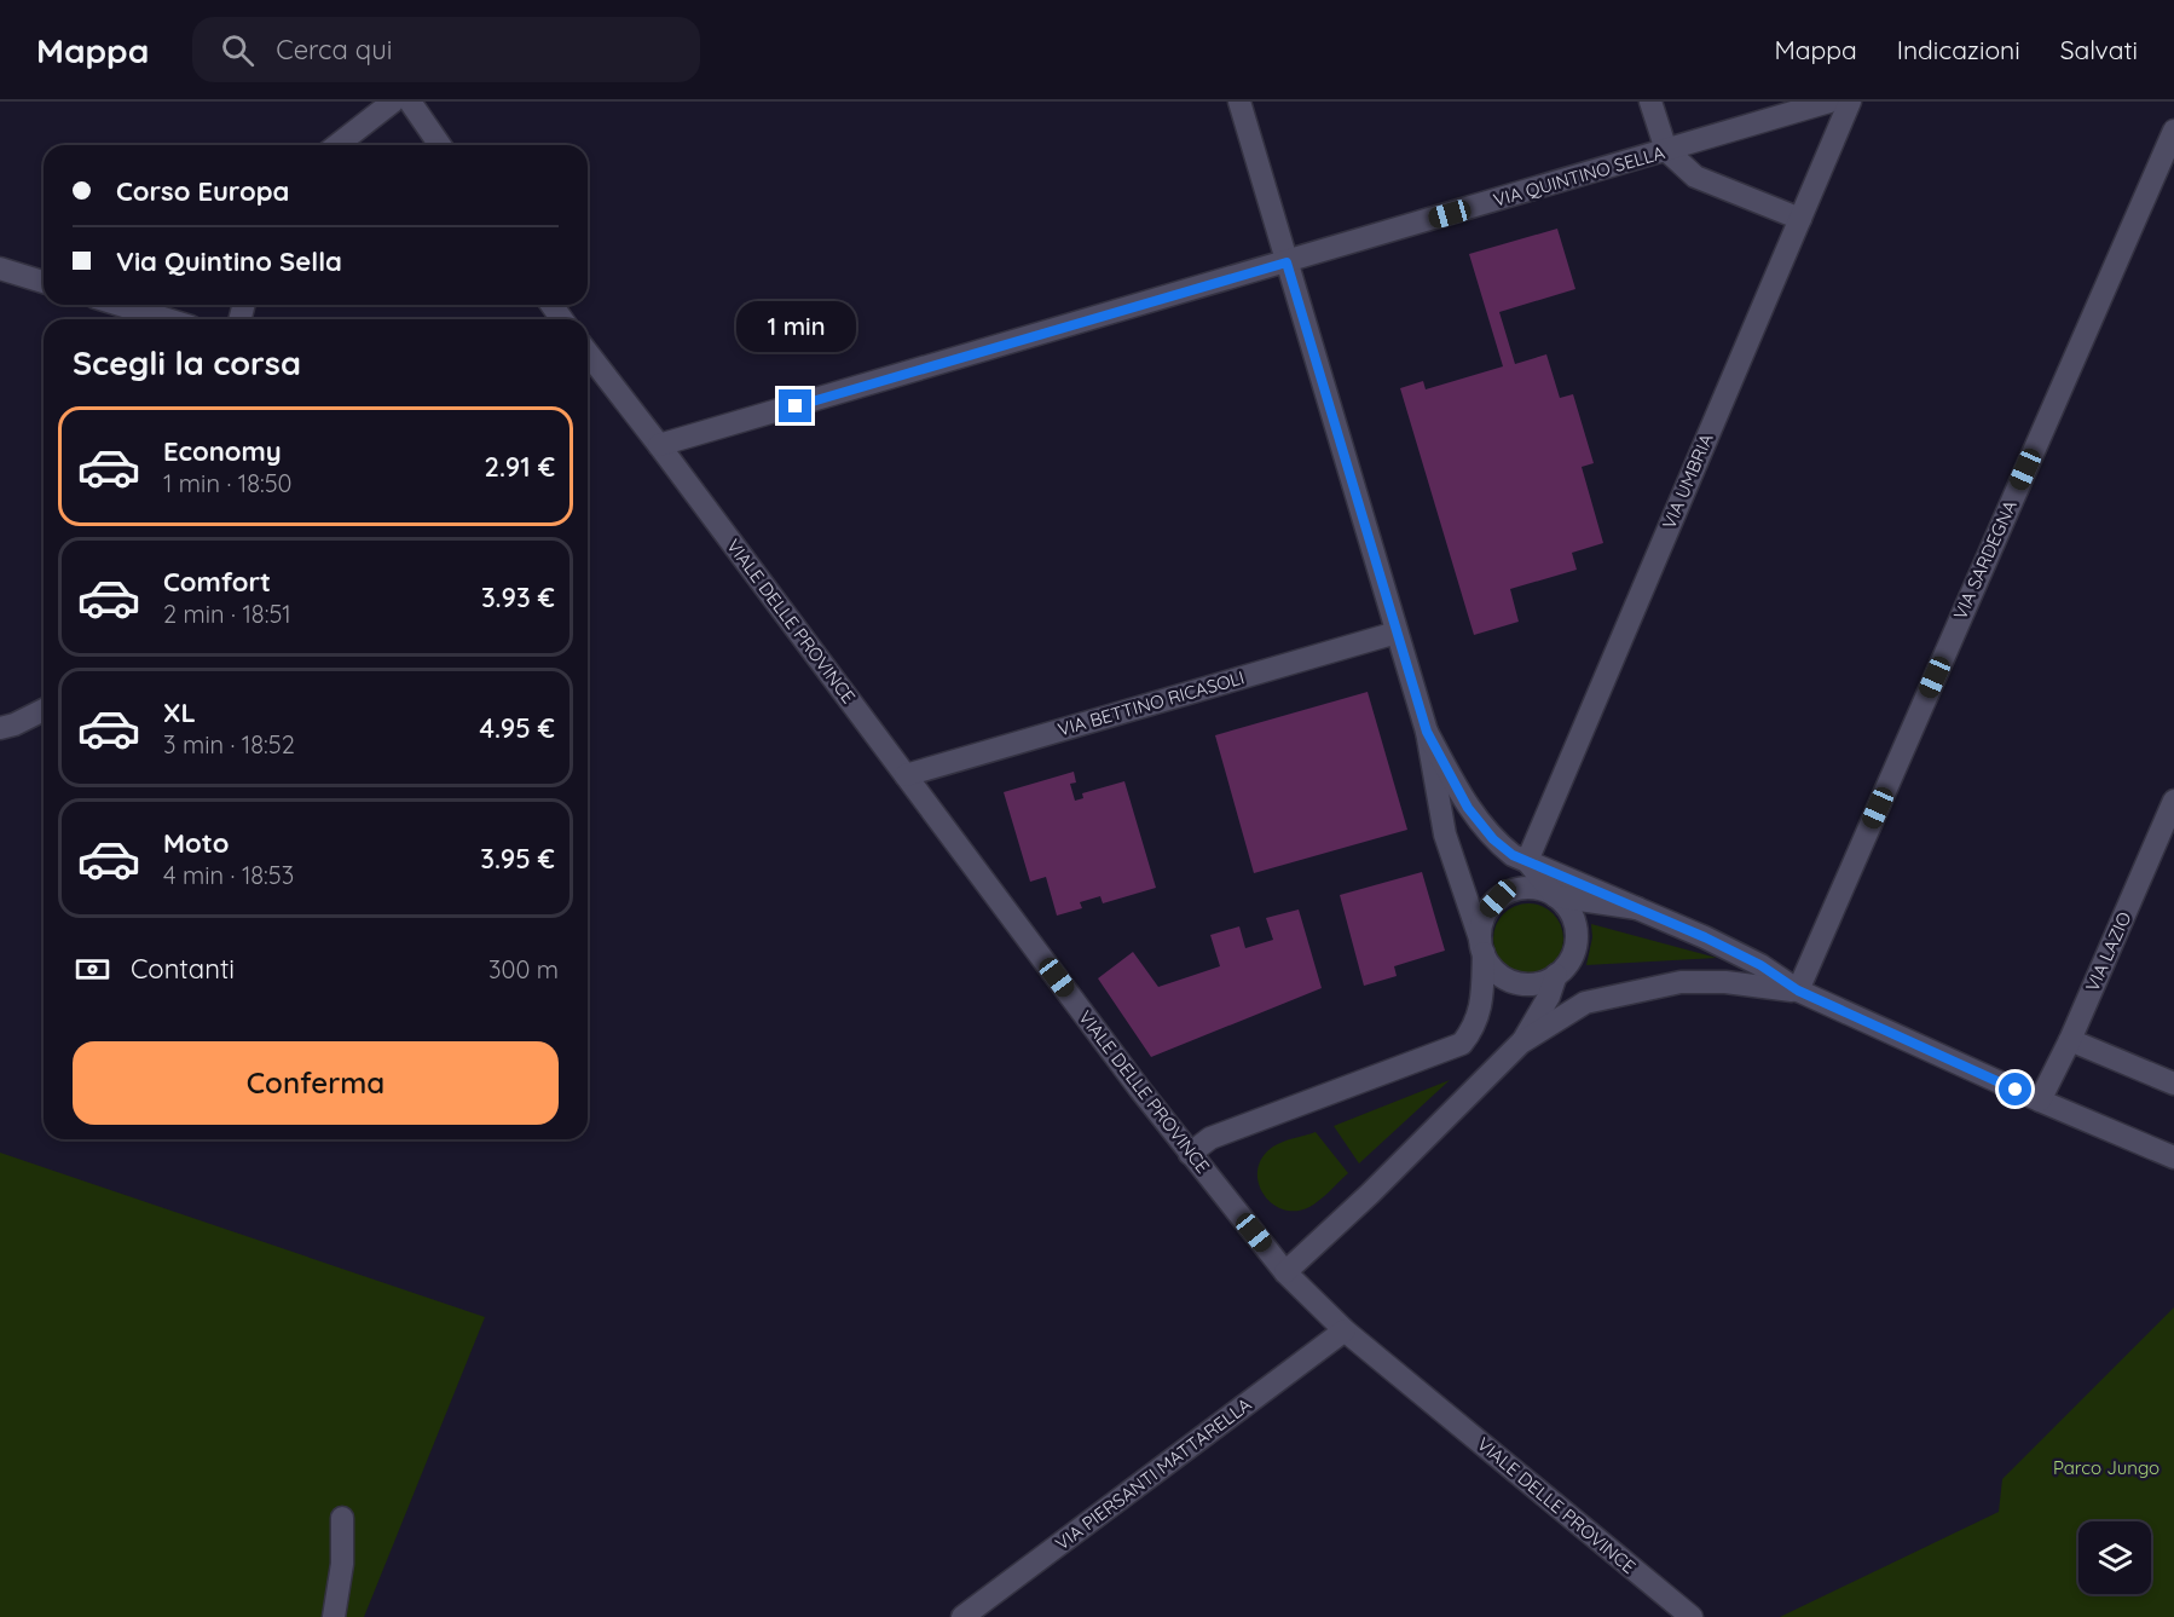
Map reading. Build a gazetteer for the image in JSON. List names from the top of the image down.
{
  "streets": {
    "street": [
      "VIA QUINTINO SELLA",
      "VIA UMBRIA",
      "VIA SARDEGNA",
      "VIALE DELLE PROVINCE",
      "VIA BETTINO RICASOLI",
      "VIA LAZIO",
      "VIA PIERSANTI MATTARELLA"
    ]
  },
  "crossings": [
    ["VIA QUINTINO SELLA", "VIALE DELLE PROVINCE"],
    ["VIALE DELLE PROVINCE", "VIA BETTINO RICASOLI"],
    ["VIALE DELLE PROVINCE", "VIA PIERSANTI MATTARELLA"]
  ],
  "parks": ["Parco Jungo"],
  "page": {
    "header": "Mappa",
    "search": "Cerca qui",
    "nav": ["Mappa", "Indicazioni", "Salvati"],
    "banner": ["Corso Europa", "Via Quintino Sella"],
    "bubble": "1 min",
    "heading": "Scegli la corsa",
    "list": [
      {
        "name": "Economy",
        "note": "1 min · 18:50",
        "value": "2.91 €"
      },
      {
        "name": "Comfort",
        "note": "2 min · 18:51",
        "value": "3.93 €"
      },
      {
        "name": "XL",
        "note": "3 min · 18:52",
        "value": "4.95 €"
      },
      {
        "name": "Moto",
        "note": "4 min · 18:53",
        "value": "3.95 €"
      }
    ],
    "pay": ["Contanti", "300 m"],
    "buttons": "Conferma"
  }
}
